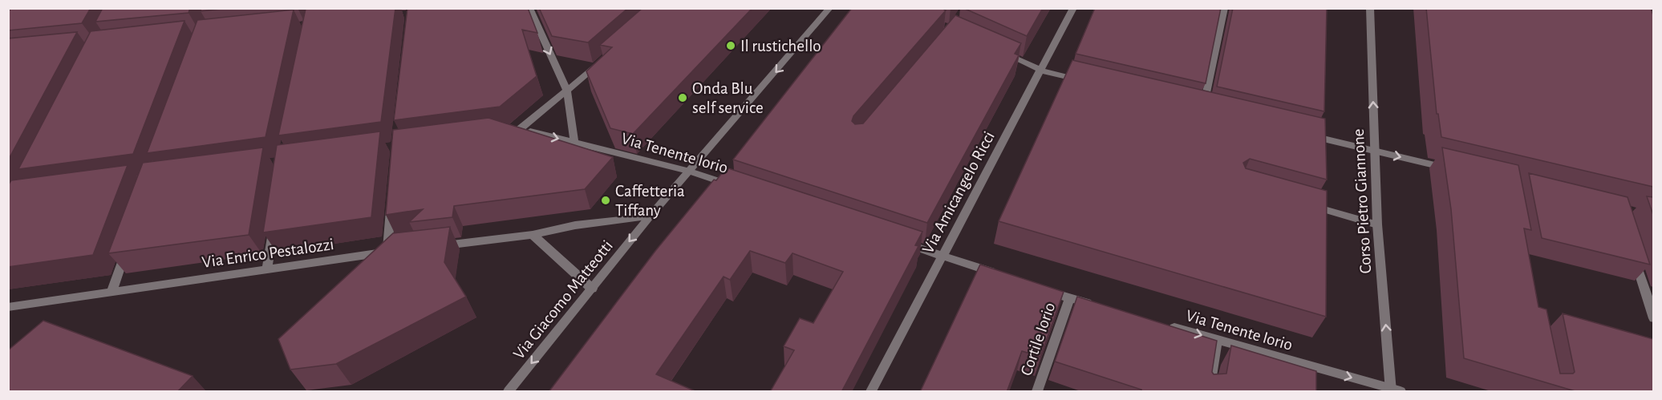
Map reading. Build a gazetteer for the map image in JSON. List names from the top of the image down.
{
  "streets": {
    "street": [
      "Via Tenente Iorio",
      "Via Amicangelo Ricci",
      "Corso Pietro Giannone",
      "Via Enrico Pestalozzi",
      "Via Giacomo Matteotti",
      "Cortile Iorio"
    ]
  },
  "crossings": [
    ["Via Tenente Iorio", "Corso Pietro Giannone"],
    ["Via Tenente Iorio", "Via Giacomo Matteotti"]
  ],
  "one_way": ["Corso Pietro Giannone", "Via Giacomo Matteotti"],
  "places": ["Il rustichello", "Onda Blu self service", "Caffetteria Tiffany"]
}
